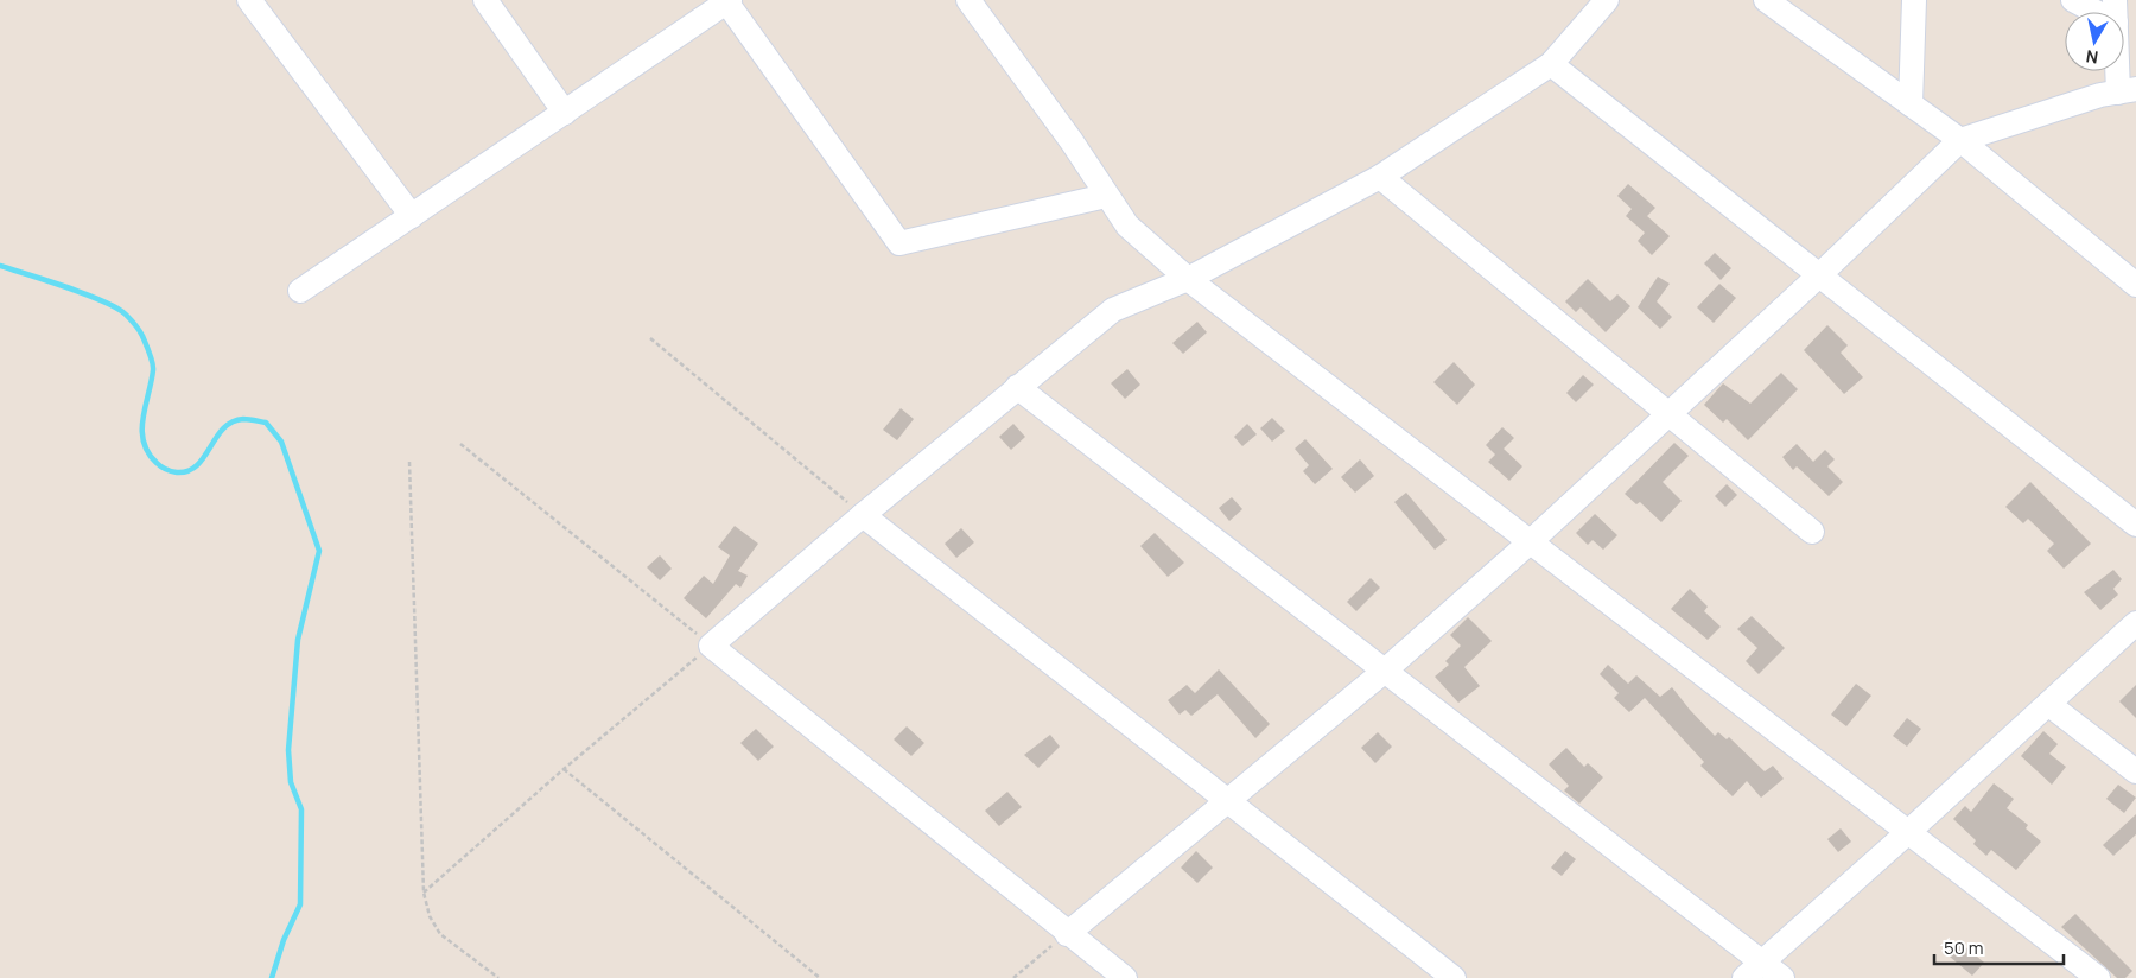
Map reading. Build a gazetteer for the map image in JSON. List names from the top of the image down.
{
  "scale_bar": "50 m",
  "north": "bottom"
}
